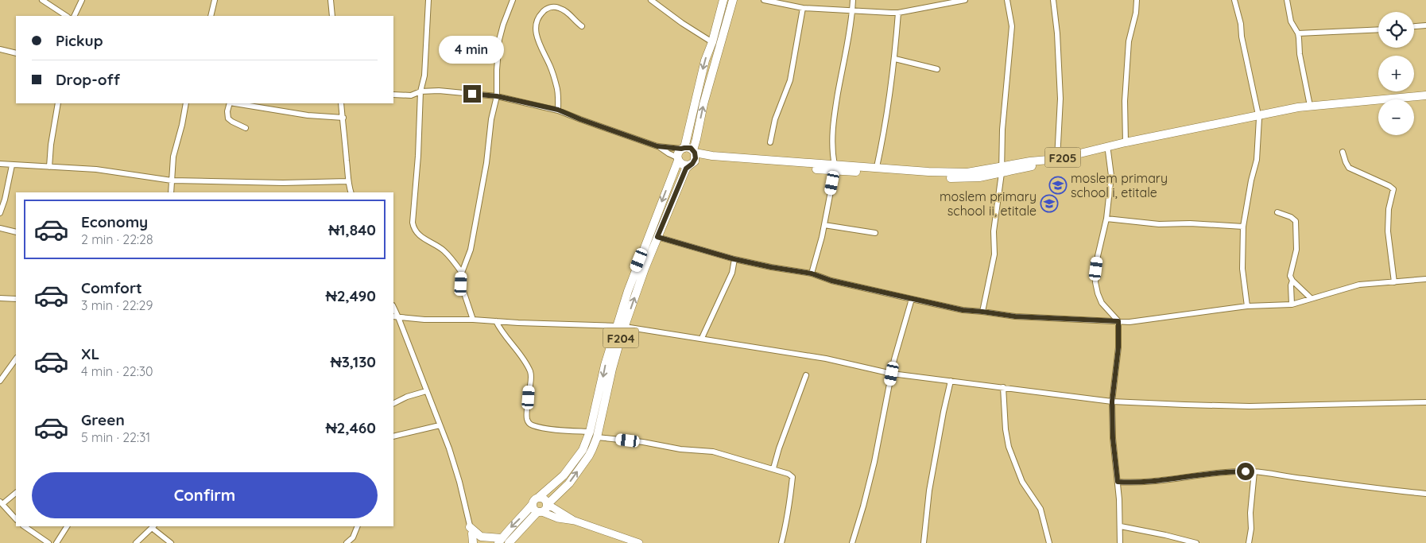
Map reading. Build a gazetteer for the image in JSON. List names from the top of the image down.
{
  "streets": {
    "main road": ["F205", "F204"]
  },
  "crossings": [
    ["F205", "F204"]
  ],
  "places": {
    "school or university": ["moslem primary school i, etitale", "moslem primary school ii, etitale"]
  },
  "page": {
    "map_buttons": ["+", "−"],
    "banner": ["Pickup", "Drop-off"],
    "bubble": "4 min",
    "list": [
      {
        "name": "Economy",
        "note": "2 min · 22:28",
        "value": "₦1,840"
      },
      {
        "name": "Comfort",
        "note": "3 min · 22:29",
        "value": "₦2,490"
      },
      {
        "name": "XL",
        "note": "4 min · 22:30",
        "value": "₦3,130"
      },
      {
        "name": "Green",
        "note": "5 min · 22:31",
        "value": "₦2,460"
      }
    ],
    "buttons": "Confirm"
  }
}
